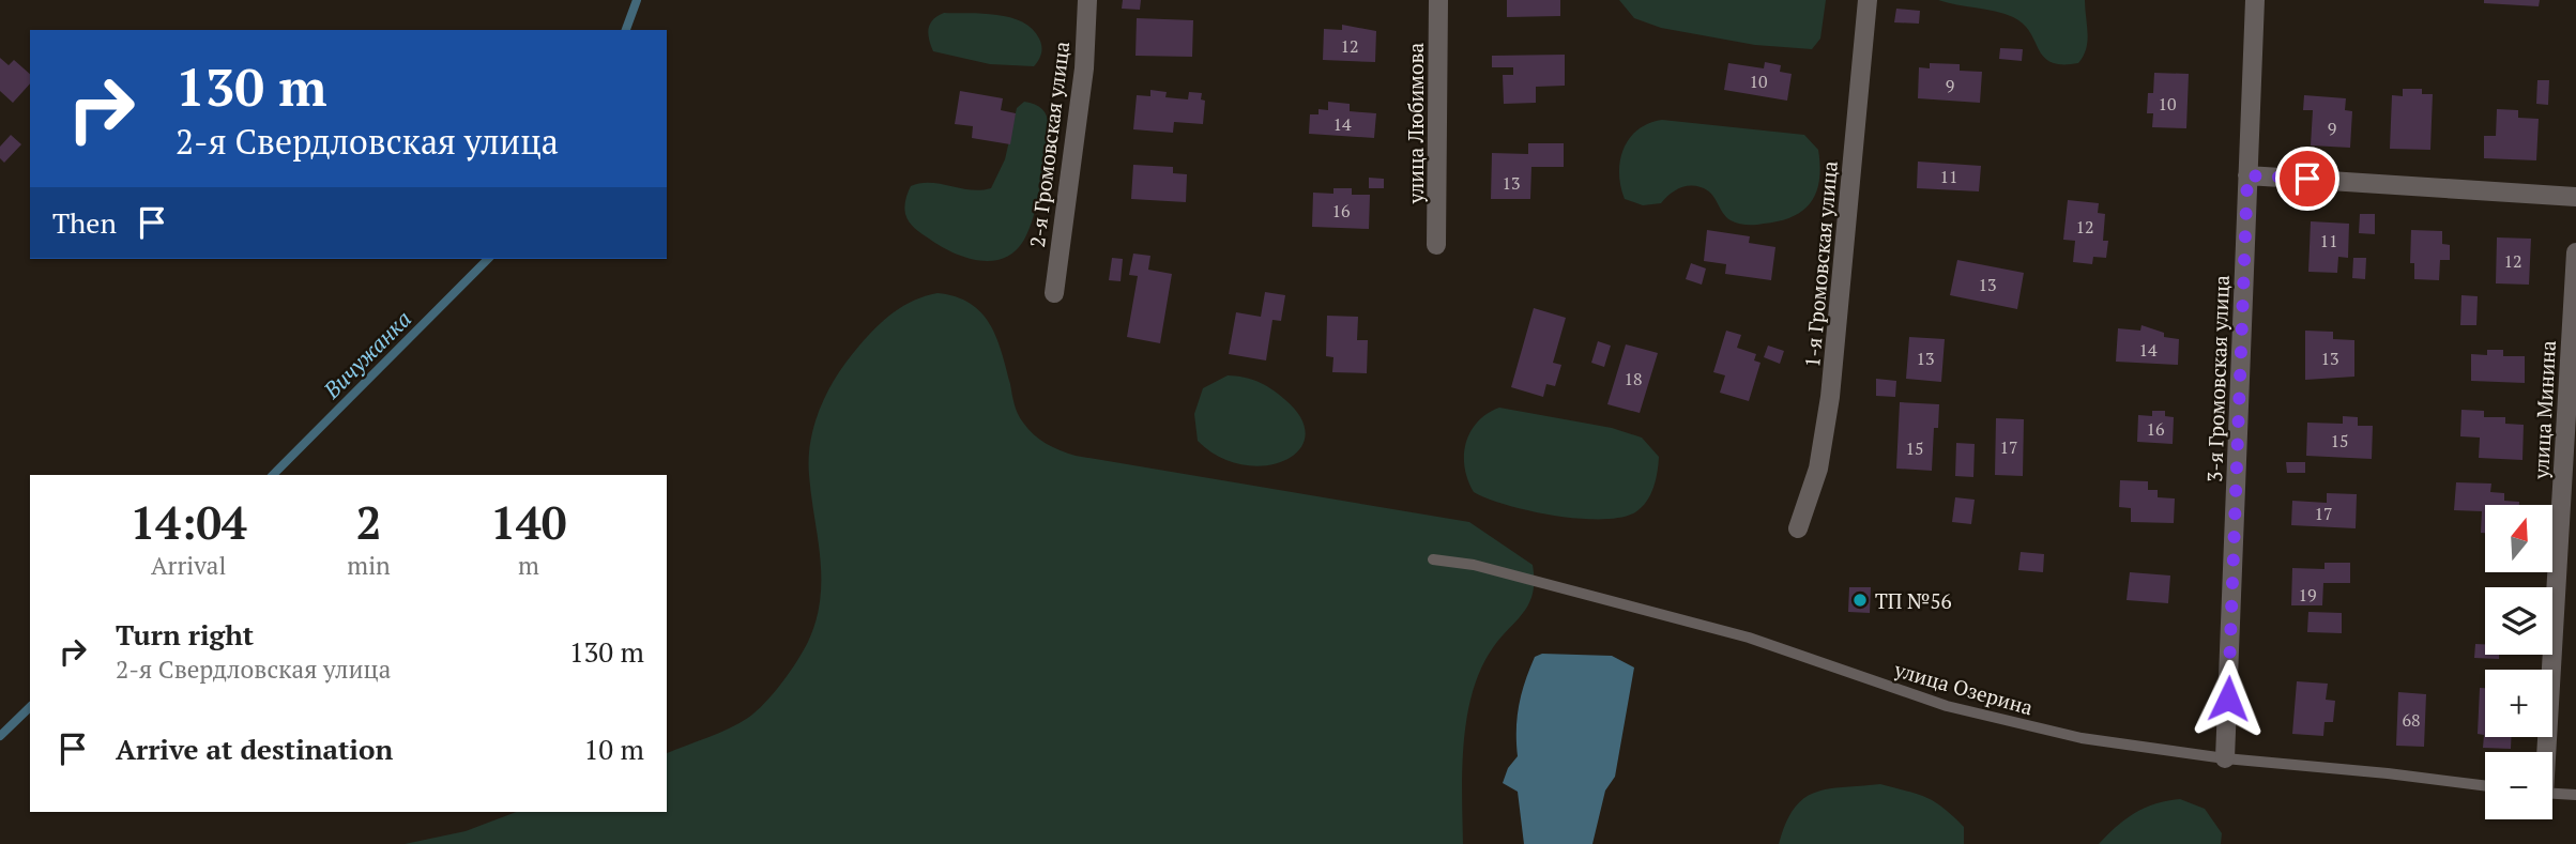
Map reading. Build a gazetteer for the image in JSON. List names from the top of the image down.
{
  "streets": {
    "street": [
      "улица Любимова",
      "2-я Громовская улица",
      "1-я Громовская улица",
      "3-я Громовская улица",
      "улица Минина"
    ],
    "lane": ["улица Озерина"]
  },
  "crossings": [
    ["3-я Громовская улица", "улица Озерина"]
  ],
  "water": ["Вичужанка"],
  "places": ["ТП №56"],
  "house_numbers": [
    "12",
    "10",
    "9",
    "10",
    "14",
    "9",
    "11",
    "13",
    "16",
    "12",
    "11",
    "12",
    "13",
    "14",
    "13",
    "13",
    "18",
    "16",
    "15",
    "17",
    "15",
    "17",
    "19",
    "68"
  ],
  "north": "top",
  "page": {
    "turn": ["130 m", "2-я Свердловская улица"],
    "then": "Then",
    "eta": [
      "14:04",
      "Arrival",
      "2",
      "min",
      "140",
      "m"
    ],
    "map_buttons": ["+", "−"],
    "list": [
      {
        "name": "Turn right",
        "note": "2-я Свердловская улица",
        "value": "130 m"
      },
      {
        "name": "Arrive at destination",
        "value": "10 m"
      }
    ]
  }
}
